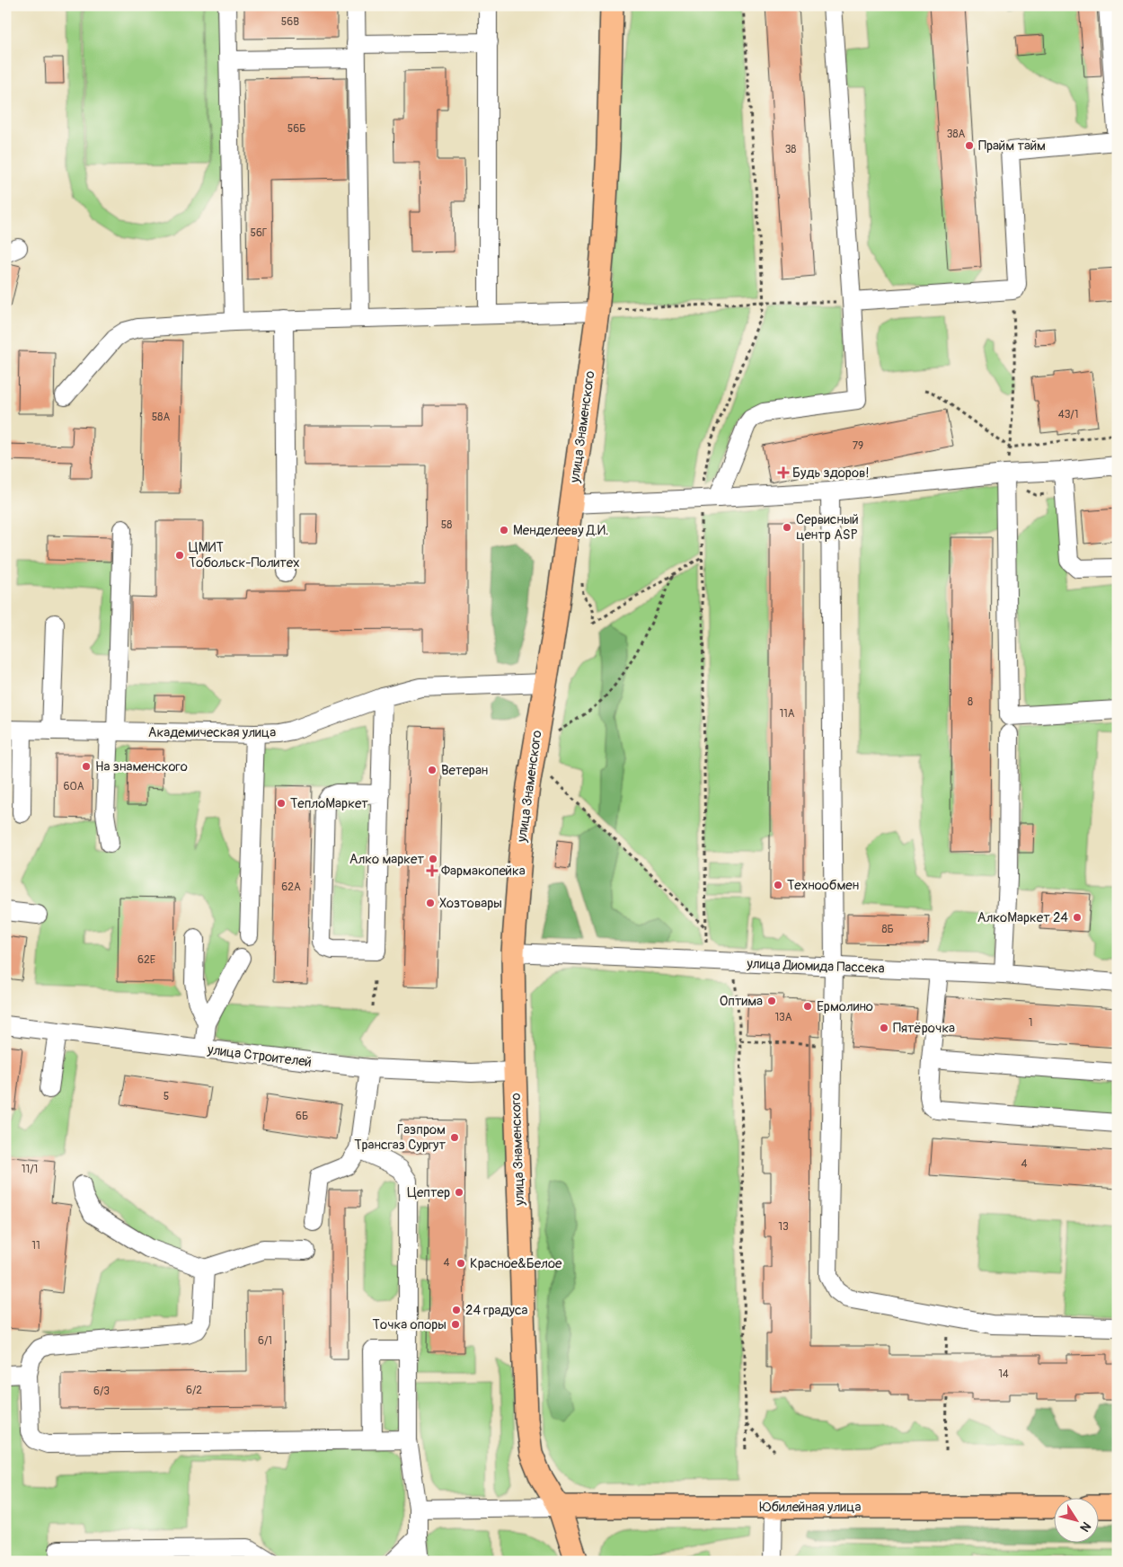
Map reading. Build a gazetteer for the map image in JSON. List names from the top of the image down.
{
  "streets": {
    "main road": ["улица Знаменского", "Юбилейная улица"],
    "street": ["Академическая улица", "улица Диомида Пассека", "улица Строителей"]
  },
  "crossings": [
    ["улица Знаменского", "Академическая улица"],
    ["улица Знаменского", "улица Диомида Пассека"],
    ["улица Знаменского", "улица Строителей"],
    ["улица Знаменского", "Юбилейная улица"]
  ],
  "places": {
    "other": [
      "Прайм тайм",
      "Сервисный центр ASP",
      "Менделееву Д.И.",
      "ЦМИТ Тобольск-Политех",
      "На знаменского",
      "Ветеран",
      "ТеплоМаркет",
      "Алко маркет",
      "Технообмен",
      "Хозтовары",
      "АлкоМаркет 24",
      "Оптима",
      "Ермолино",
      "Пятёрочка",
      "Газпром Трансгаз Сургут",
      "Цептер",
      "Красное&Белое",
      "24 градуса",
      "Точка опоры"
    ],
    "health": ["Будь здоров!", "Фармакопейка"]
  },
  "house_numbers": [
    "56В",
    "56Б",
    "38А",
    "38",
    "56Г",
    "43/1",
    "58А",
    "79",
    "58",
    "8",
    "11А",
    "60А",
    "62А",
    "8Б",
    "62Е",
    "13А",
    "1",
    "5",
    "6Б",
    "4",
    "11/1",
    "13",
    "11",
    "4",
    "6/1",
    "14",
    "6/2",
    "6/3"
  ],
  "north": "bottom right"
}
